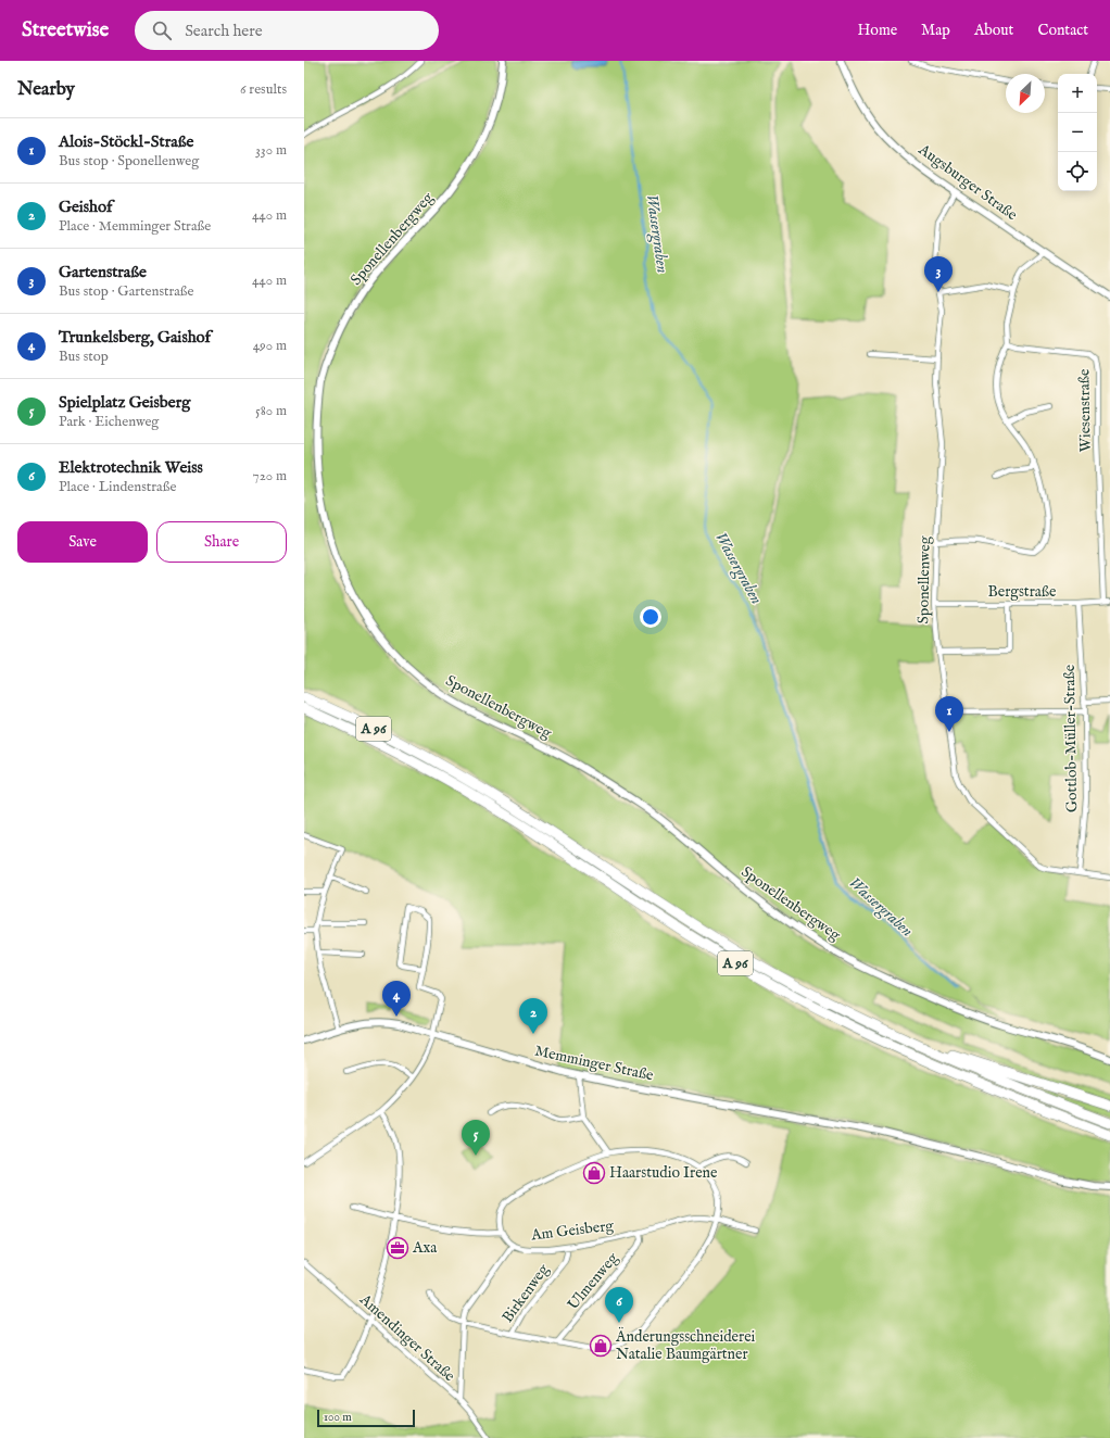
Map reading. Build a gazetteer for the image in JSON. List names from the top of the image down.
{
  "streets": {
    "highway": ["A 96"],
    "street": [
      "Augsburger Straße",
      "Sponellenbergweg",
      "Wiesenstraße",
      "Sponellenweg",
      "Bergstraße",
      "Gottlob-Müller-Straße",
      "Memminger Straße",
      "Am Geisberg",
      "Ulmenweg",
      "Birkenweg",
      "Amendinger Straße"
    ]
  },
  "crossings": [
    ["Augsburger Straße", "Sponellenweg"],
    ["Wiesenstraße", "Bergstraße"],
    ["Sponellenweg", "Bergstraße"],
    ["Sponellenweg", "Gottlob-Müller-Straße"],
    ["Bergstraße", "Gottlob-Müller-Straße"],
    ["Am Geisberg", "Ulmenweg"],
    ["Am Geisberg", "Birkenweg"]
  ],
  "water": ["Wassergraben"],
  "places": {
    "shop": ["Haarstudio Irene", "Änderungsschneiderei Natalie Baumgärtner"],
    "office": ["Axa"]
  },
  "scale_bar": "100 m",
  "north": "bottom left",
  "page": {
    "header": "Streetwise",
    "search": "Search here",
    "nav": [
      "Home",
      "Map",
      "About",
      "Contact"
    ],
    "heading": ["Nearby", "6 results"],
    "map_buttons": ["+", "−"],
    "list": [
      {
        "mark": "1",
        "name": "Alois-Stöckl-Straße",
        "note": "Bus stop · Sponellenweg",
        "value": "330 m"
      },
      {
        "mark": "2",
        "name": "Geishof",
        "note": "Place · Memminger Straße",
        "value": "440 m"
      },
      {
        "mark": "3",
        "name": "Gartenstraße",
        "note": "Bus stop · Gartenstraße",
        "value": "440 m"
      },
      {
        "mark": "4",
        "name": "Trunkelsberg, Gaishof",
        "note": "Bus stop",
        "value": "490 m"
      },
      {
        "mark": "5",
        "name": "Spielplatz Geisberg",
        "note": "Park · Eichenweg",
        "value": "580 m"
      },
      {
        "mark": "6",
        "name": "Elektrotechnik Weiss",
        "note": "Place · Lindenstraße",
        "value": "720 m"
      }
    ],
    "pins": [
      "3",
      "1",
      "4",
      "2",
      "5",
      "6"
    ],
    "buttons": ["Save", "Share"],
    "scale": "100 m"
  }
}
